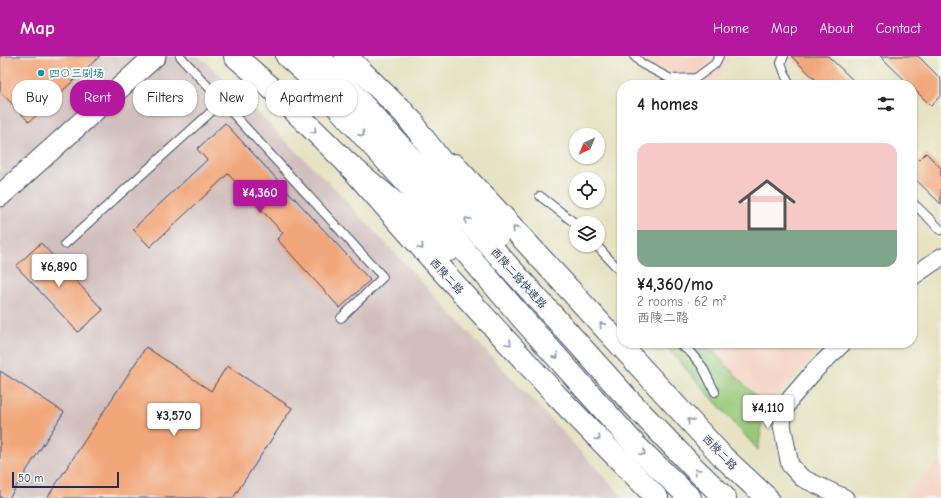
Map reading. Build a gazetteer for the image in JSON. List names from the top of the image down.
{
  "streets": {
    "main road": ["西陵二路", "西陵二路快速路"]
  },
  "places": ["四〇三剧场"],
  "scale_bar": "50 m",
  "north": "bottom left",
  "page": {
    "header": "Map",
    "nav": [
      "Home",
      "Map",
      "About",
      "Contact"
    ],
    "chip": [
      "Buy",
      "Rent",
      "Filters",
      "New",
      "Apartment"
    ],
    "heading": "4 homes",
    "list": [
      {
        "name": "¥4,360/mo",
        "note": "2 rooms · 62 m² · 西陵二路"
      }
    ],
    "price": [
      "¥4,360",
      "¥6,890",
      "¥4,110",
      "¥3,570"
    ],
    "scale": "50 m"
  }
}
